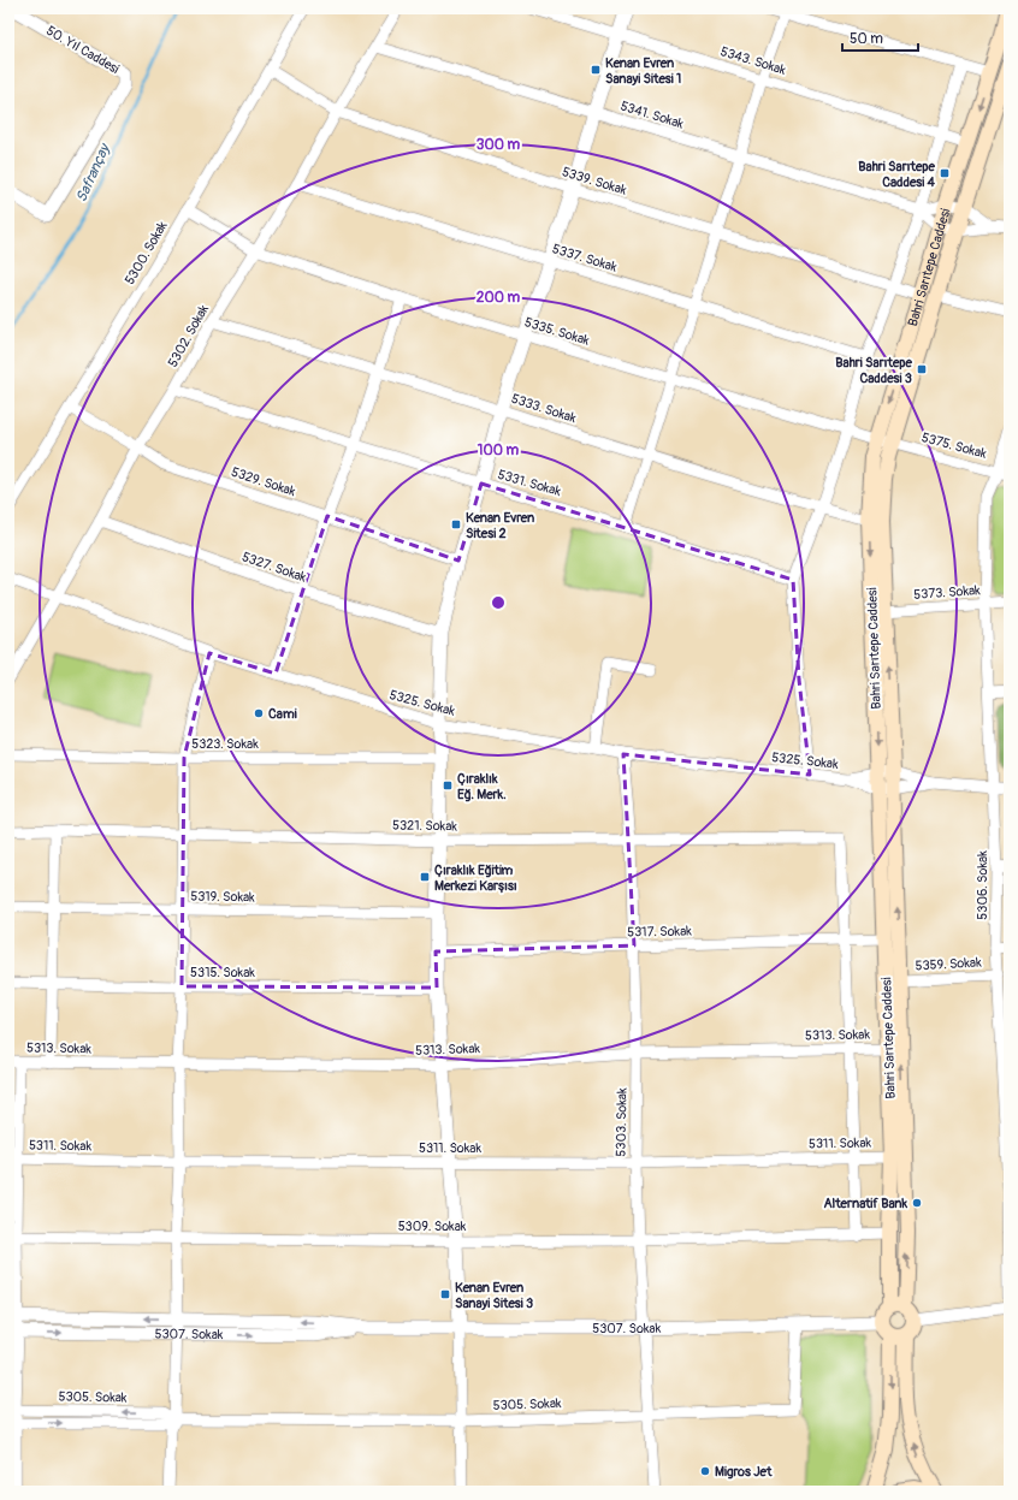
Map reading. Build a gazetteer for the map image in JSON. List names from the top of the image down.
{
  "streets": {
    "main road": ["Bahri Sarıtepe Caddesi"],
    "street": [
      "50. Yıl Caddesi",
      "5343. Sokak",
      "5341. Sokak",
      "5339. Sokak",
      "5300. Sokak",
      "5337. Sokak",
      "5335. Sokak",
      "5302. Sokak",
      "5333. Sokak",
      "5375. Sokak",
      "5329. Sokak",
      "5331. Sokak",
      "5327. Sokak",
      "5373. Sokak",
      "5325. Sokak",
      "5323. Sokak",
      "5321. Sokak",
      "5306. Sokak",
      "5319. Sokak",
      "5317. Sokak",
      "5359. Sokak",
      "5315. Sokak",
      "5313. Sokak",
      "5303. Sokak",
      "5311. Sokak",
      "5309. Sokak",
      "5307. Sokak",
      "5305. Sokak"
    ]
  },
  "crossings": [
    ["5343. Sokak", "Bahri Sarıtepe Caddesi"],
    ["5341. Sokak", "5302. Sokak"],
    ["5339. Sokak", "5300. Sokak"],
    ["5339. Sokak", "Bahri Sarıtepe Caddesi"],
    ["5339. Sokak", "5302. Sokak"],
    ["5300. Sokak", "5335. Sokak"],
    ["5300. Sokak", "5329. Sokak"],
    ["5337. Sokak", "5302. Sokak"],
    ["Bahri Sarıtepe Caddesi", "5335. Sokak"],
    ["Bahri Sarıtepe Caddesi", "5333. Sokak"],
    ["Bahri Sarıtepe Caddesi", "5375. Sokak"],
    ["Bahri Sarıtepe Caddesi", "5373. Sokak"],
    ["Bahri Sarıtepe Caddesi", "5317. Sokak"],
    ["Bahri Sarıtepe Caddesi", "5359. Sokak"],
    ["Bahri Sarıtepe Caddesi", "5313. Sokak"],
    ["Bahri Sarıtepe Caddesi", "5311. Sokak"],
    ["Bahri Sarıtepe Caddesi", "5309. Sokak"],
    ["Bahri Sarıtepe Caddesi", "5307. Sokak"],
    ["5335. Sokak", "5302. Sokak"],
    ["5335. Sokak", "5375. Sokak"],
    ["5302. Sokak", "5333. Sokak"],
    ["5302. Sokak", "5329. Sokak"],
    ["5302. Sokak", "5331. Sokak"],
    ["5302. Sokak", "5327. Sokak"],
    ["5302. Sokak", "5325. Sokak"],
    ["5375. Sokak", "5306. Sokak"],
    ["5373. Sokak", "5306. Sokak"],
    ["5325. Sokak", "5303. Sokak"],
    ["5321. Sokak", "5317. Sokak"],
    ["5321. Sokak", "5303. Sokak"],
    ["5306. Sokak", "5359. Sokak"],
    ["5317. Sokak", "5303. Sokak"],
    ["5313. Sokak", "5303. Sokak"],
    ["5303. Sokak", "5311. Sokak"],
    ["5303. Sokak", "5309. Sokak"],
    ["5303. Sokak", "5307. Sokak"],
    ["5303. Sokak", "5305. Sokak"],
    ["5307. Sokak", "5305. Sokak"]
  ],
  "water": ["Safrançay"],
  "places": {
    "transit": [
      "Kenan Evren Sanayi Sitesi 1",
      "Bahri Sarıtepe Caddesi 4",
      "Bahri Sarıtepe Caddesi 3",
      "Kenan Evren Sitesi 2",
      "Çıraklık Eğ. Merk.",
      "Çıraklık Eğitim Merkezi Karşısı",
      "Kenan Evren Sanayi Sitesi 3"
    ],
    "other": ["Cami", "Alternatif Bank", "Migros Jet"]
  },
  "scale_bar": "50 m",
  "rings": ["300 m", "200 m", "100 m"]
}
